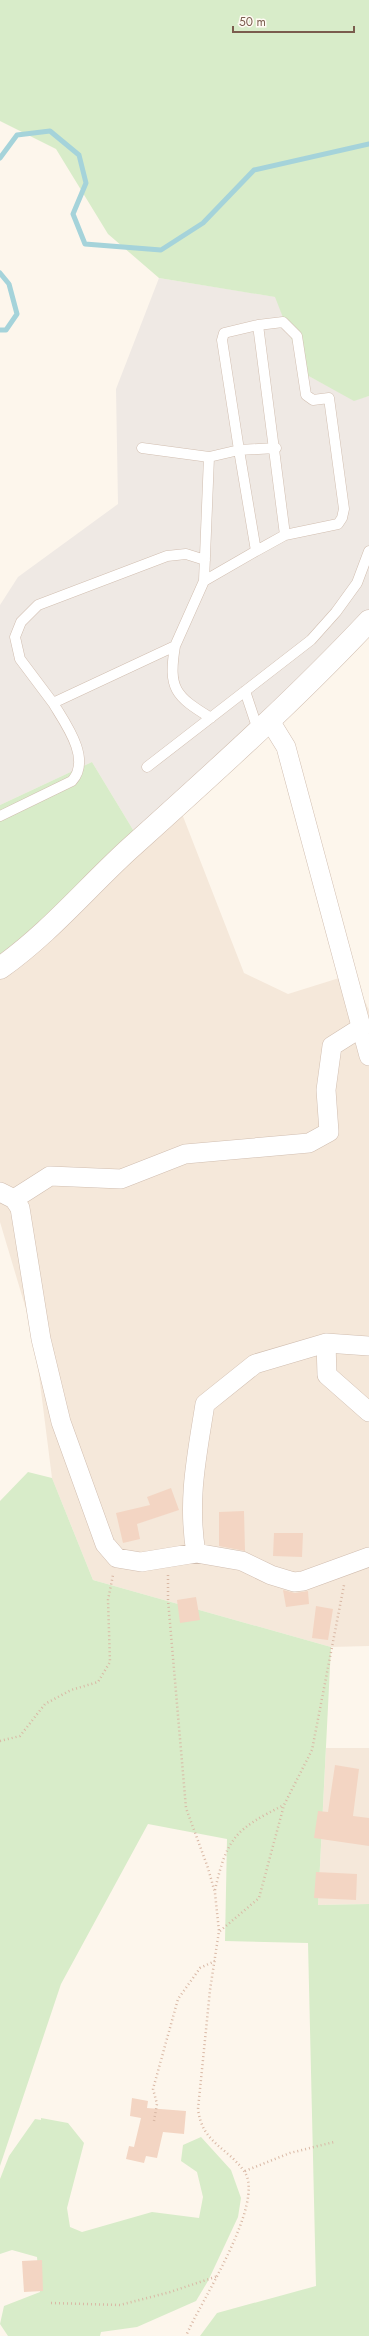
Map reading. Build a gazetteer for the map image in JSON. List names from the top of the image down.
{
  "scale_bar": "50 m"
}
